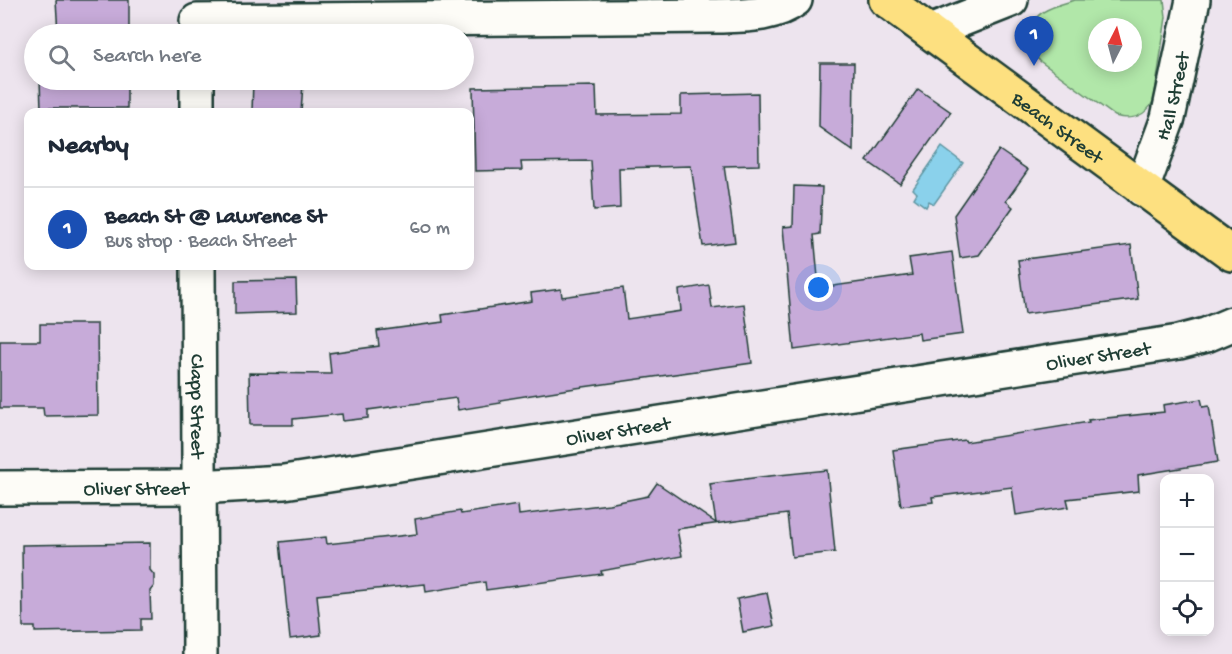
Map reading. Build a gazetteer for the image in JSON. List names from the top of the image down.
{
  "streets": {
    "main road": ["Beach Street"],
    "street": ["Hall Street", "Oliver Street", "Clapp Street"]
  },
  "crossings": [
    ["Hall Street", "Beach Street"],
    ["Oliver Street", "Clapp Street"]
  ],
  "north": "top",
  "page": {
    "pins": "1",
    "search": "Search here",
    "heading": "Nearby",
    "list": [
      {
        "mark": "1",
        "name": "Beach St @ Lawrence St",
        "note": "Bus stop · Beach Street",
        "value": "60 m"
      }
    ],
    "map_buttons": ["+", "−"]
  }
}
